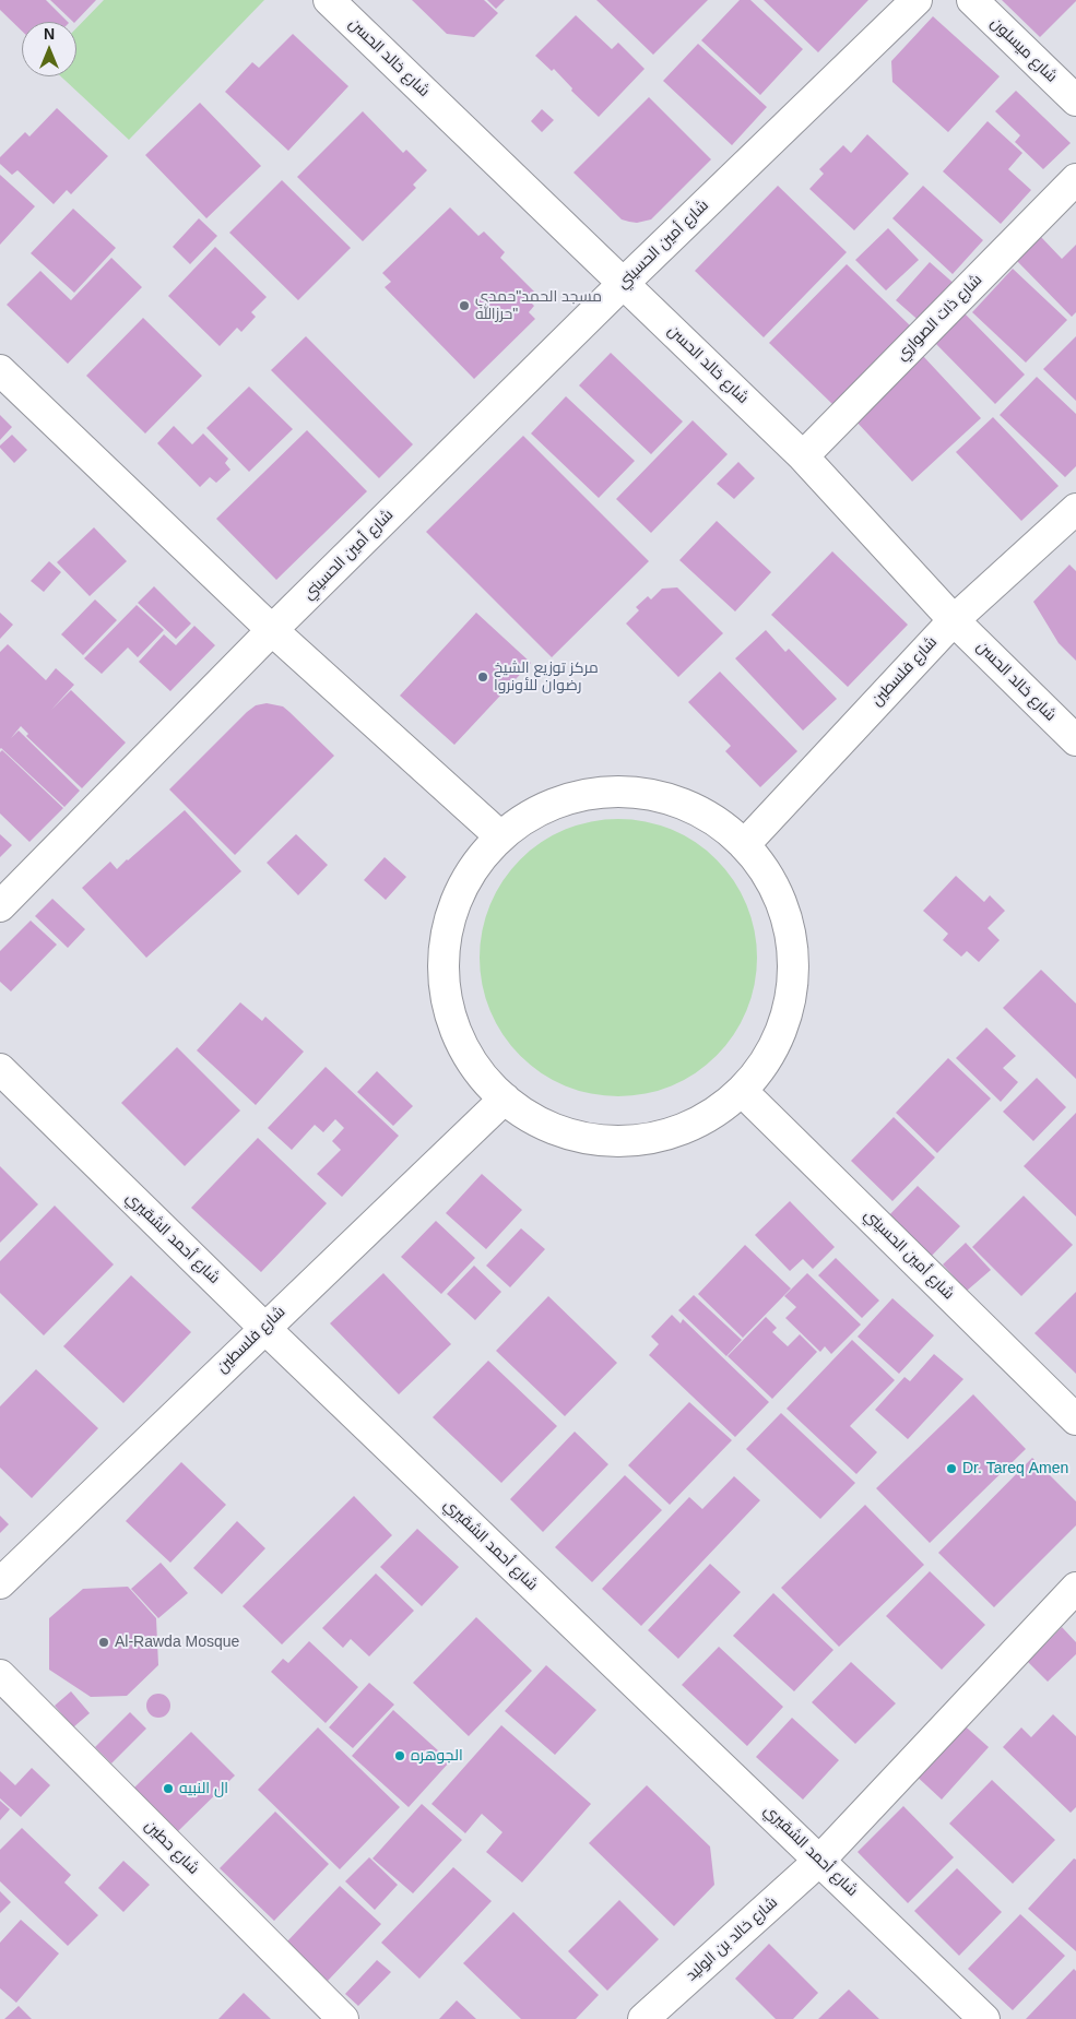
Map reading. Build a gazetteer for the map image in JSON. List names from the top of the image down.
{
  "streets": {
    "street": [
      "شارع ميسلون",
      "شارع خالد الحسن",
      "شارع أمين الحسيني",
      "شارع ذات الصواري",
      "شارع فلسطين",
      "شارع أحمد الشقيري",
      "شارع حطين",
      "شارع خالد بن الوليد"
    ]
  },
  "crossings": [
    ["شارع خالد الحسن", "شارع أمين الحسيني"],
    ["شارع خالد الحسن", "شارع ذات الصواري"],
    ["شارع خالد الحسن", "شارع فلسطين"],
    ["شارع فلسطين", "شارع أحمد الشقيري"],
    ["شارع أحمد الشقيري", "شارع خالد بن الوليد"]
  ],
  "places": [
    "مسجد الحمد\"حمدي حرزالله\"",
    "مركز توزيع الشيخ رضوان للأونروا",
    "Dr. Tareq Amen",
    "Al-Rawda Mosque",
    "الجوهره",
    "ال النبيه"
  ],
  "north": "top"
}
